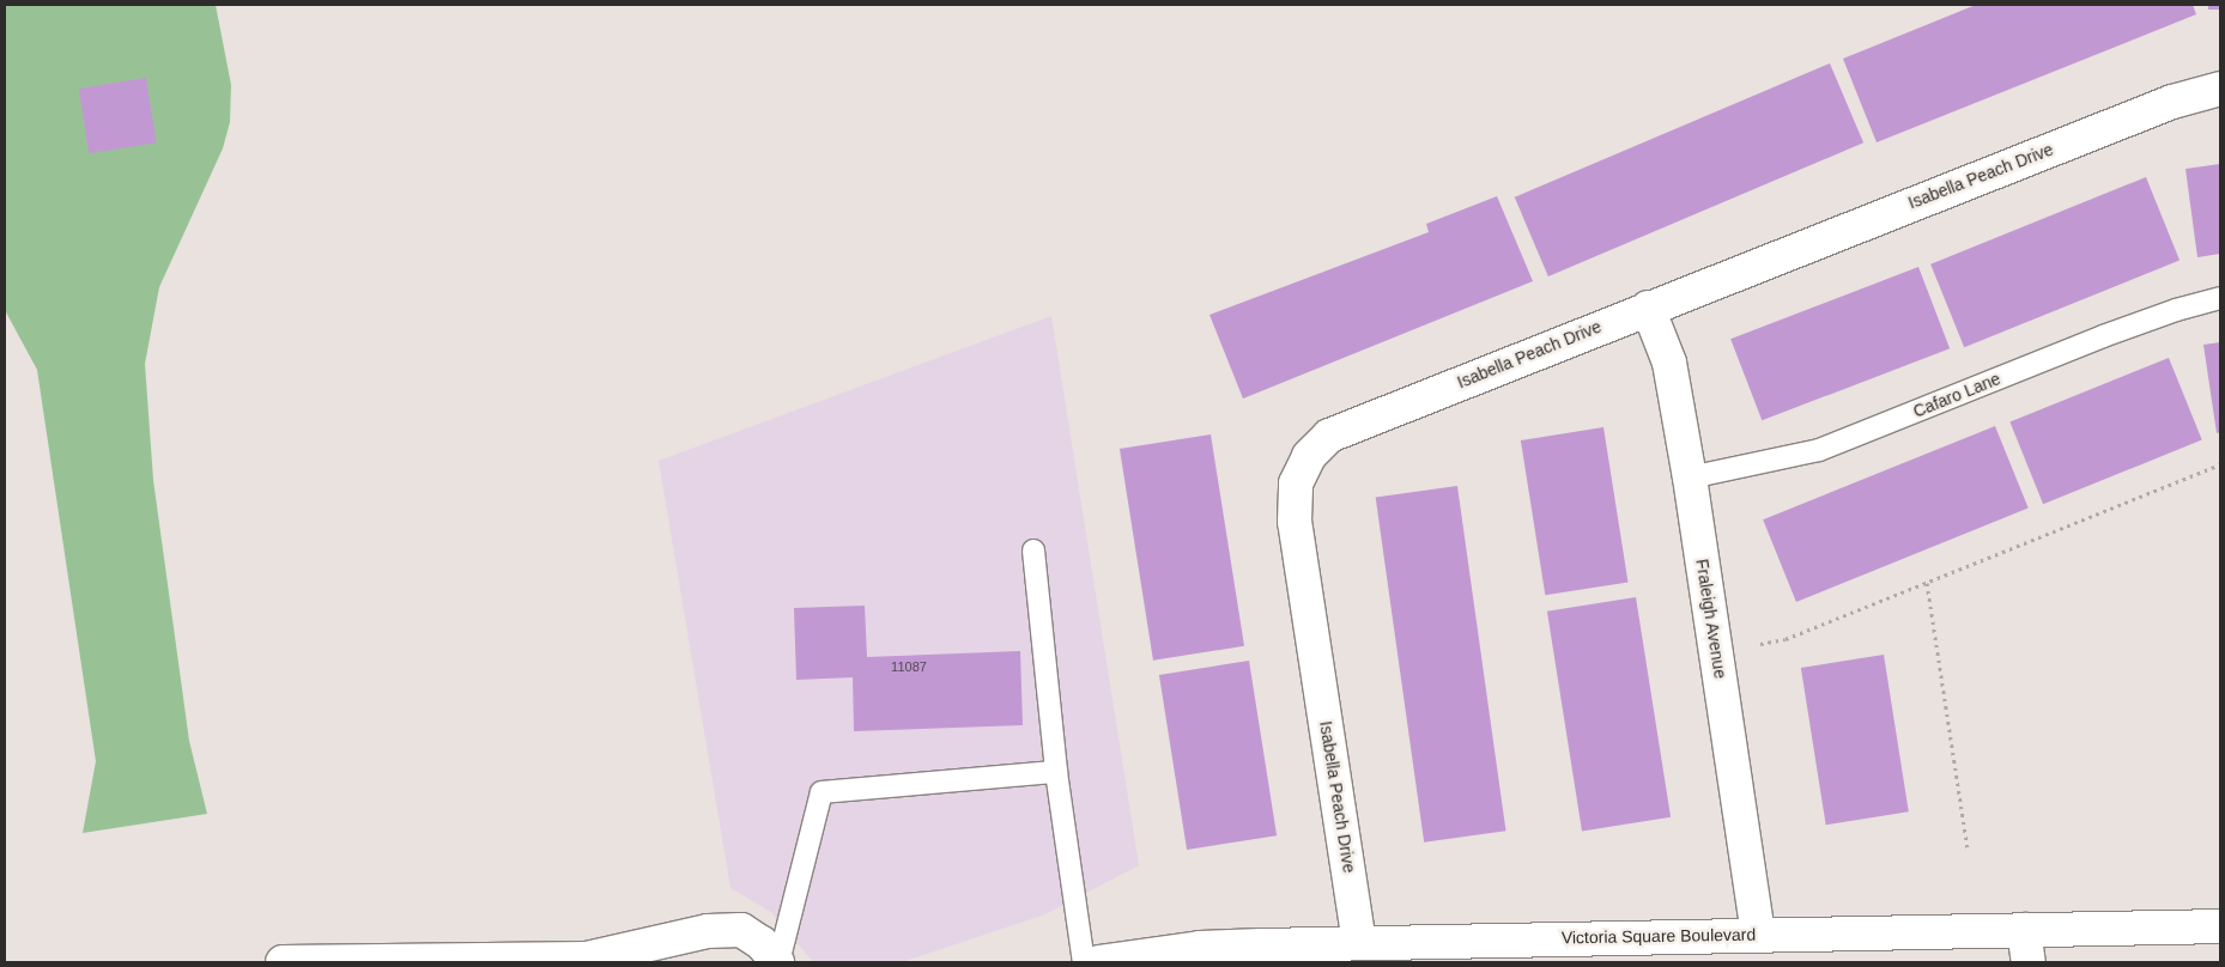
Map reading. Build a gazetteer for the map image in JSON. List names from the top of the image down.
{
  "streets": {
    "street": ["Isabella Peach Drive", "Fraleigh Avenue", "Victoria Square Boulevard"],
    "lane": ["Cafaro Lane"]
  },
  "crossings": [
    ["Isabella Peach Drive", "Fraleigh Avenue"],
    ["Isabella Peach Drive", "Victoria Square Boulevard"],
    ["Cafaro Lane", "Fraleigh Avenue"],
    ["Fraleigh Avenue", "Victoria Square Boulevard"]
  ],
  "house_numbers": ["11087"]
}
